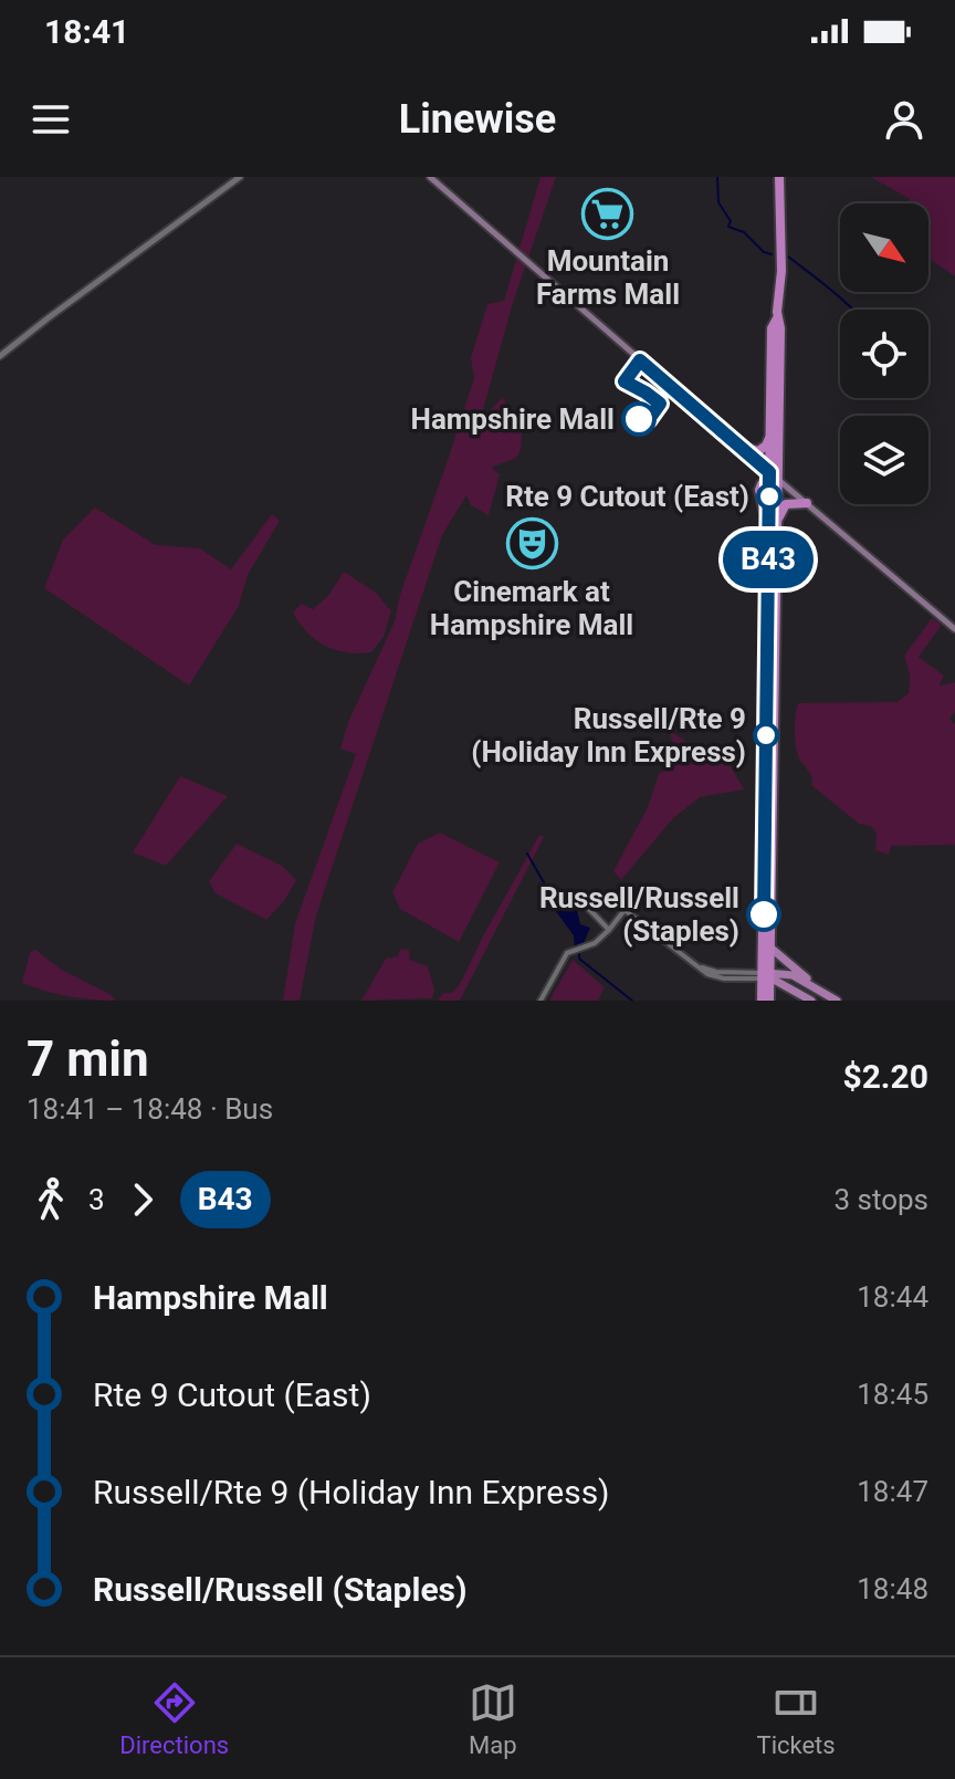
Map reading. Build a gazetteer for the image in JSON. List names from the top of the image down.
{
  "places": {
    "supermarket": ["Mountain Farms Mall"],
    "other": [
      "Hampshire Mall",
      "Rte 9 Cutout (East)",
      "Russell/Rte 9 (Holiday Inn Express)",
      "Russell/Russell (Staples)"
    ],
    "theatre": ["Cinemark at Hampshire Mall"]
  },
  "lines": ["bus line B43"],
  "north": "bottom right",
  "page": {
    "status": "18:41",
    "header": "Linewise",
    "on_map": "B43",
    "heading": ["7 min", "18:41 – 18:48 · Bus", "$2.20"],
    "legs": ["3", "B43", "3 stops"],
    "list": [
      {
        "name": "Hampshire Mall",
        "value": "18:44"
      },
      {
        "name": "Rte 9 Cutout (East)",
        "value": "18:45"
      },
      {
        "name": "Russell/Rte 9 (Holiday Inn Express)",
        "value": "18:47"
      },
      {
        "name": "Russell/Russell (Staples)",
        "value": "18:48"
      }
    ],
    "tabs": ["Directions", "Map", "Tickets"]
  }
}
